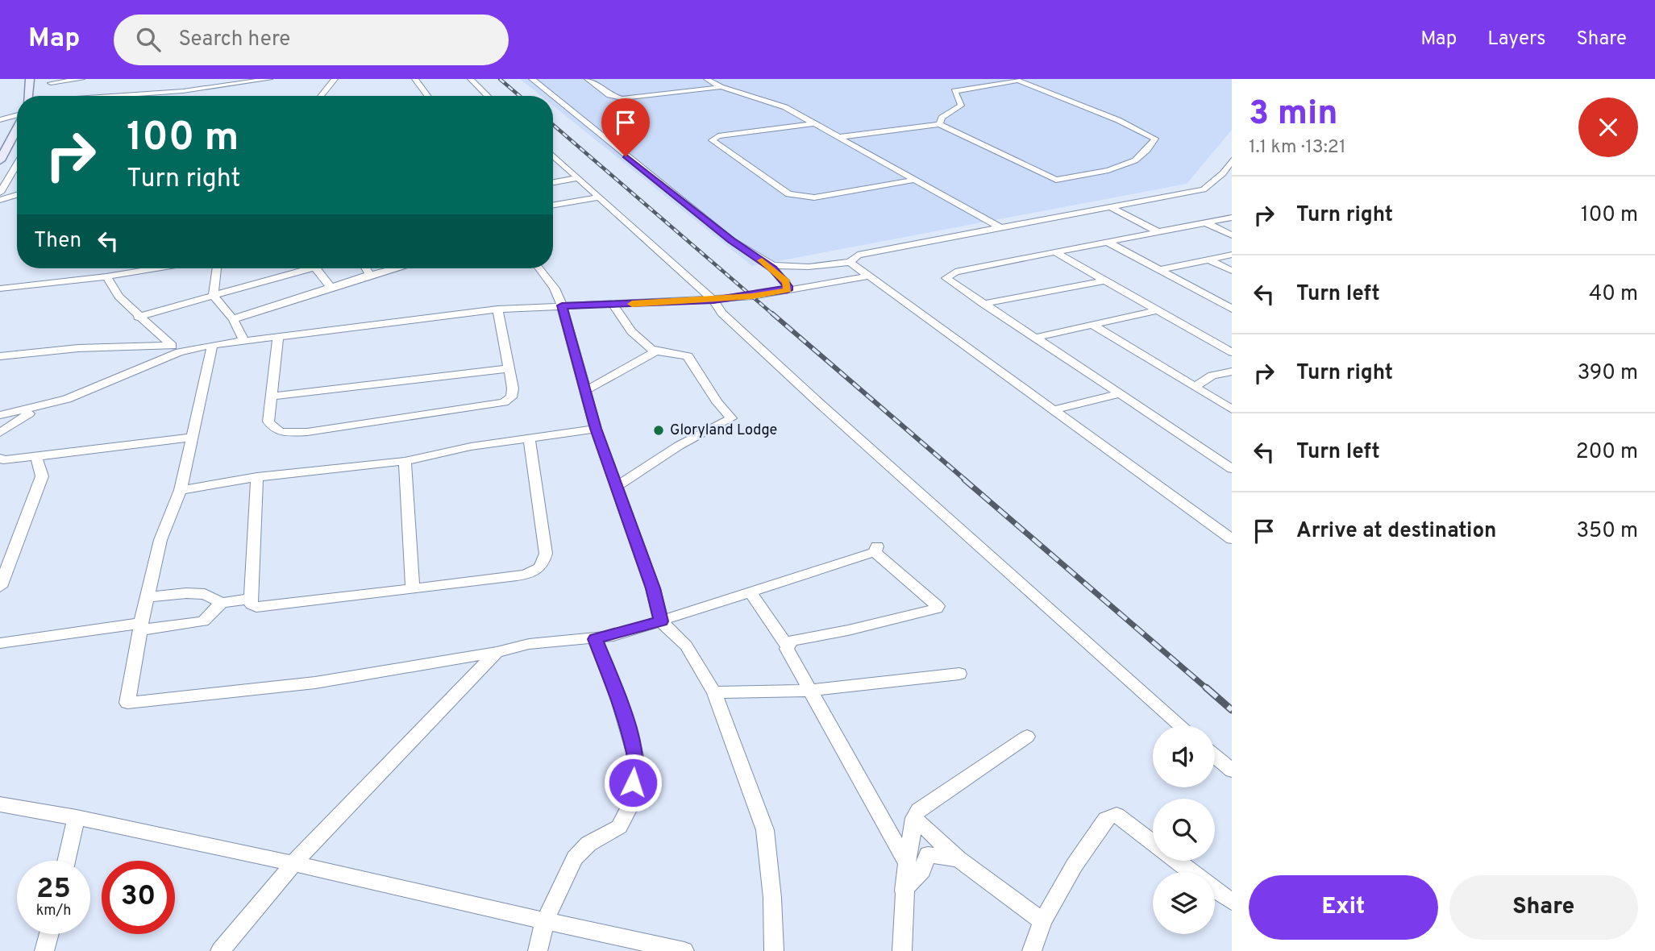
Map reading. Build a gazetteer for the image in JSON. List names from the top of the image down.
{
  "places": ["Gloryland Lodge"],
  "page": {
    "header": "Map",
    "search": "Search here",
    "nav": ["Map", "Layers", "Share"],
    "heading": ["3 min", "1.1 km · 13:21"],
    "turn": ["100 m", "Turn right"],
    "list": [
      {
        "name": "Turn right",
        "value": "100 m"
      },
      {
        "name": "Turn left",
        "value": "40 m"
      },
      {
        "name": "Turn right",
        "value": "390 m"
      },
      {
        "name": "Turn left",
        "value": "200 m"
      },
      {
        "name": "Arrive at destination",
        "value": "350 m"
      }
    ],
    "then": "Then",
    "speed": "25 km/h",
    "limit": "30",
    "buttons": ["Exit", "Share"]
  }
}
